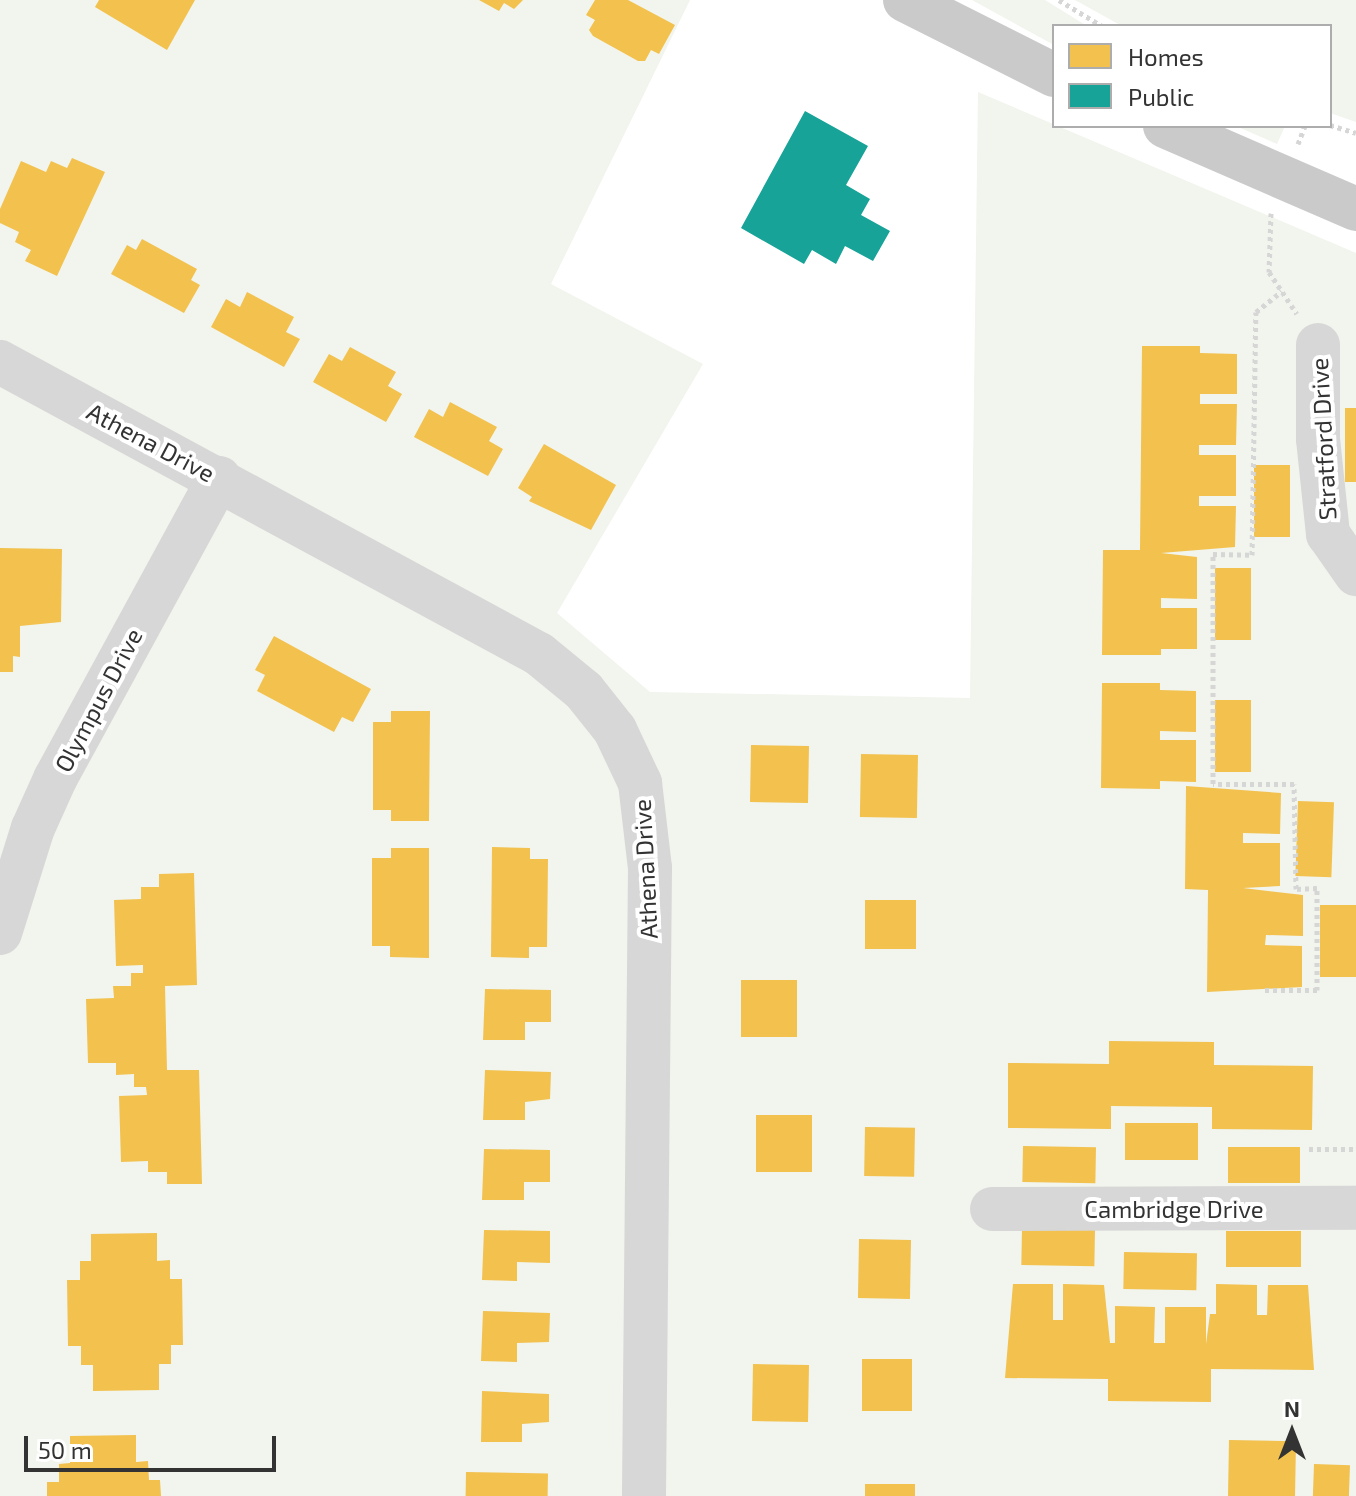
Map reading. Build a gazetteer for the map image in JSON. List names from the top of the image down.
{
  "streets": {
    "street": [
      "Stratford Drive",
      "Athena Drive",
      "Olympus Drive",
      "Cambridge Drive"
    ]
  },
  "crossings": [
    ["Athena Drive", "Olympus Drive"]
  ],
  "legend": ["Homes", "Public"],
  "scale_bar": "50 m",
  "north": "top"
}
